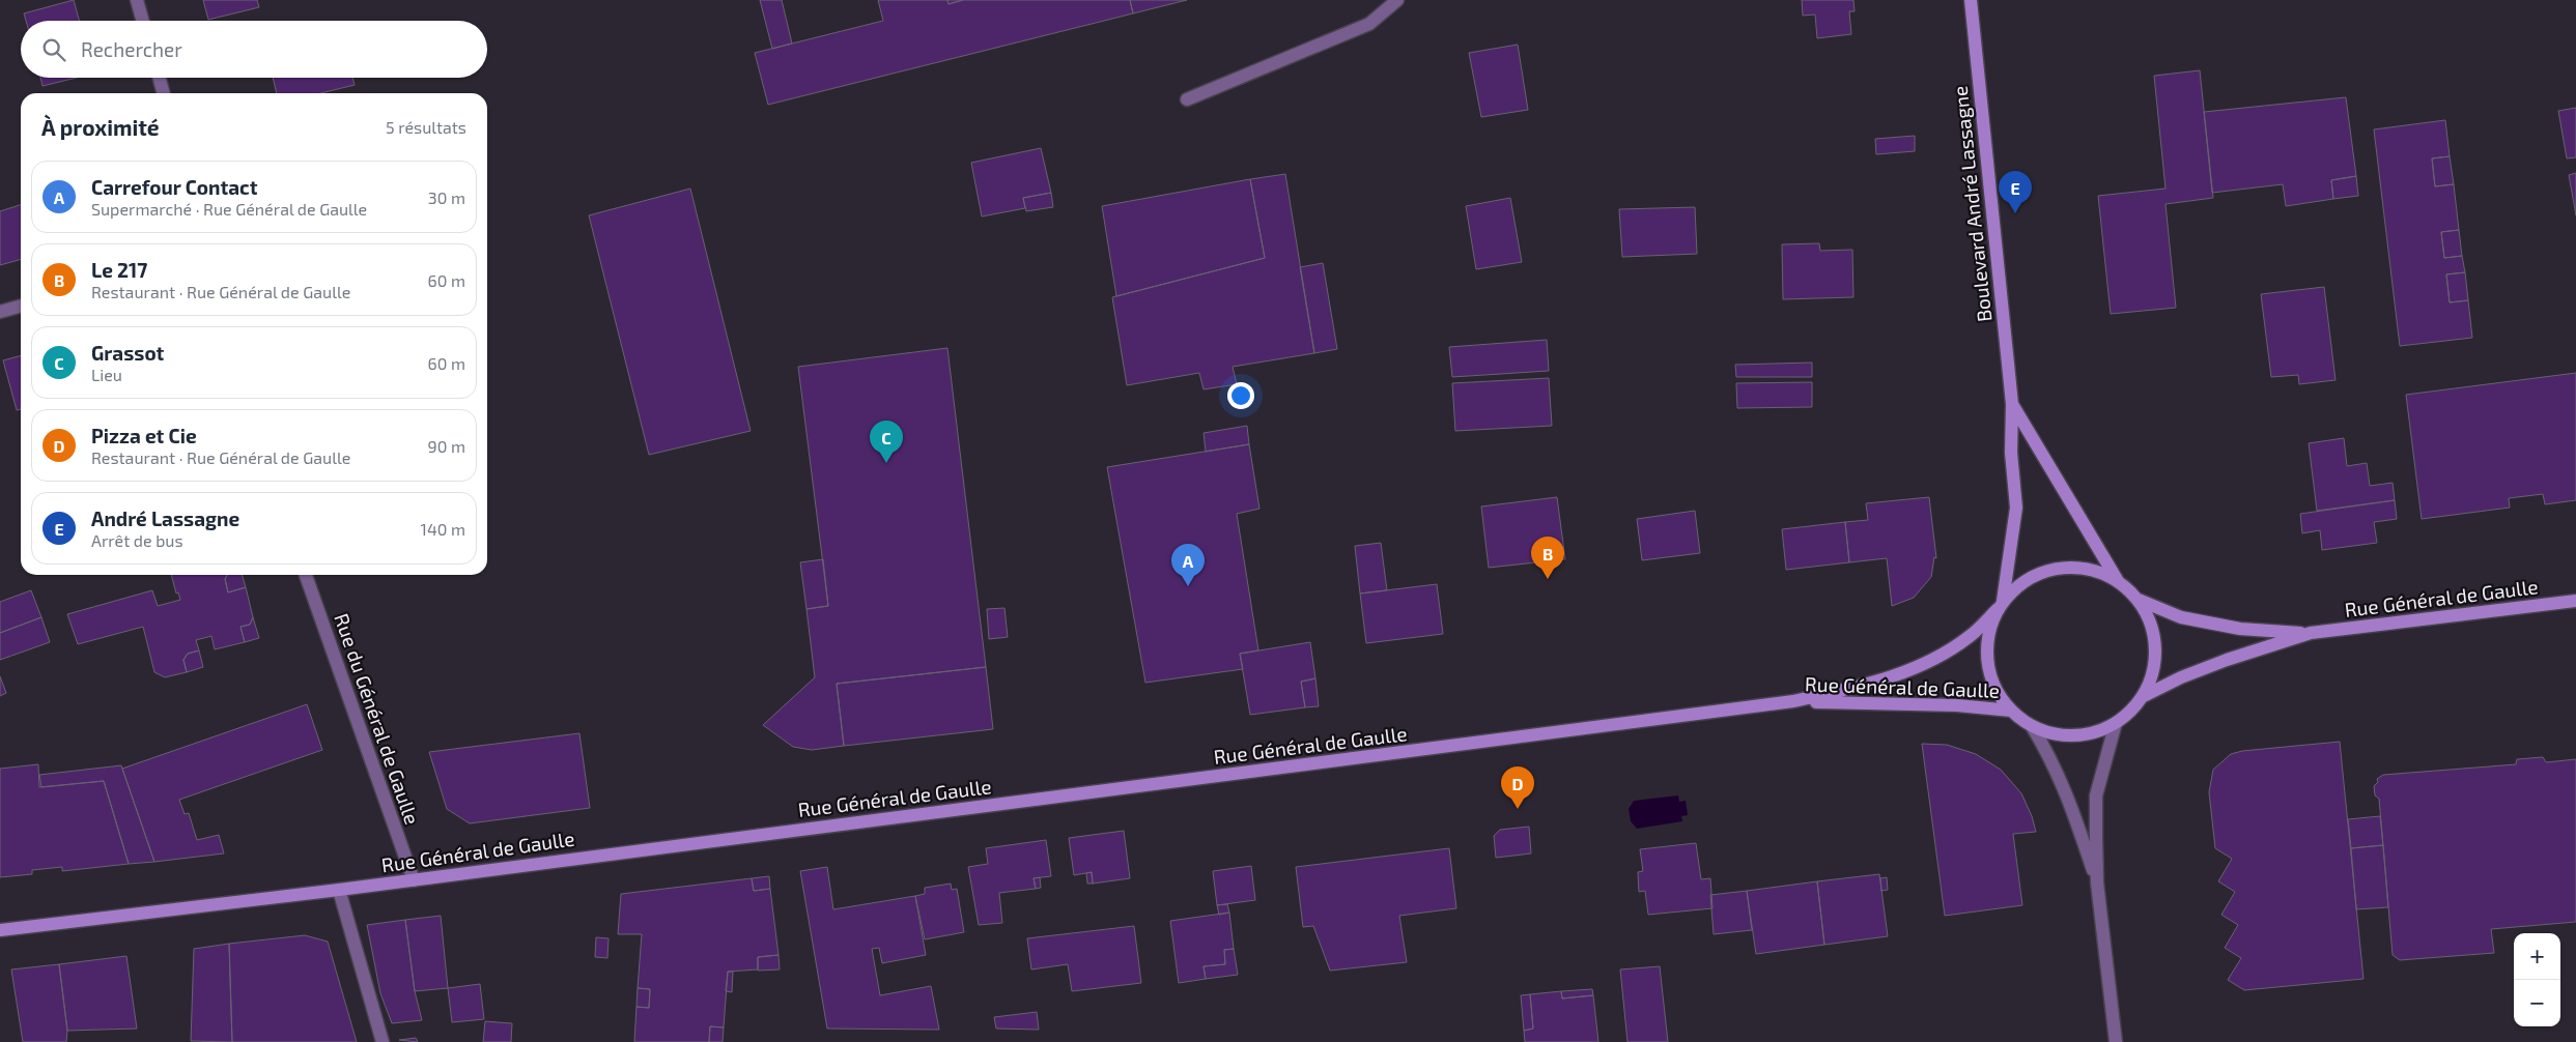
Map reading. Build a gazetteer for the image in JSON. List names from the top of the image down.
{
  "streets": {
    "street": ["Boulevard André Lassagne", "Rue Général de Gaulle", "Rue du Général de Gaulle"]
  },
  "crossings": [
    ["Boulevard André Lassagne", "Rue Général de Gaulle"],
    ["Rue Général de Gaulle", "Rue du Général de Gaulle"]
  ],
  "page": {
    "search": "Rechercher",
    "heading": ["À proximité", "5 résultats"],
    "list": [
      {
        "mark": "A",
        "name": "Carrefour Contact",
        "note": "Supermarché · Rue Général de Gaulle",
        "value": "30 m"
      },
      {
        "mark": "B",
        "name": "Le 217",
        "note": "Restaurant · Rue Général de Gaulle",
        "value": "60 m"
      },
      {
        "mark": "C",
        "name": "Grassot",
        "note": "Lieu",
        "value": "60 m"
      },
      {
        "mark": "D",
        "name": "Pizza et Cie",
        "note": "Restaurant · Rue Général de Gaulle",
        "value": "90 m"
      },
      {
        "mark": "E",
        "name": "André Lassagne",
        "note": "Arrêt de bus",
        "value": "140 m"
      }
    ],
    "pins": [
      "E",
      "C",
      "B",
      "A",
      "D"
    ],
    "map_buttons": ["+", "−"]
  }
}
